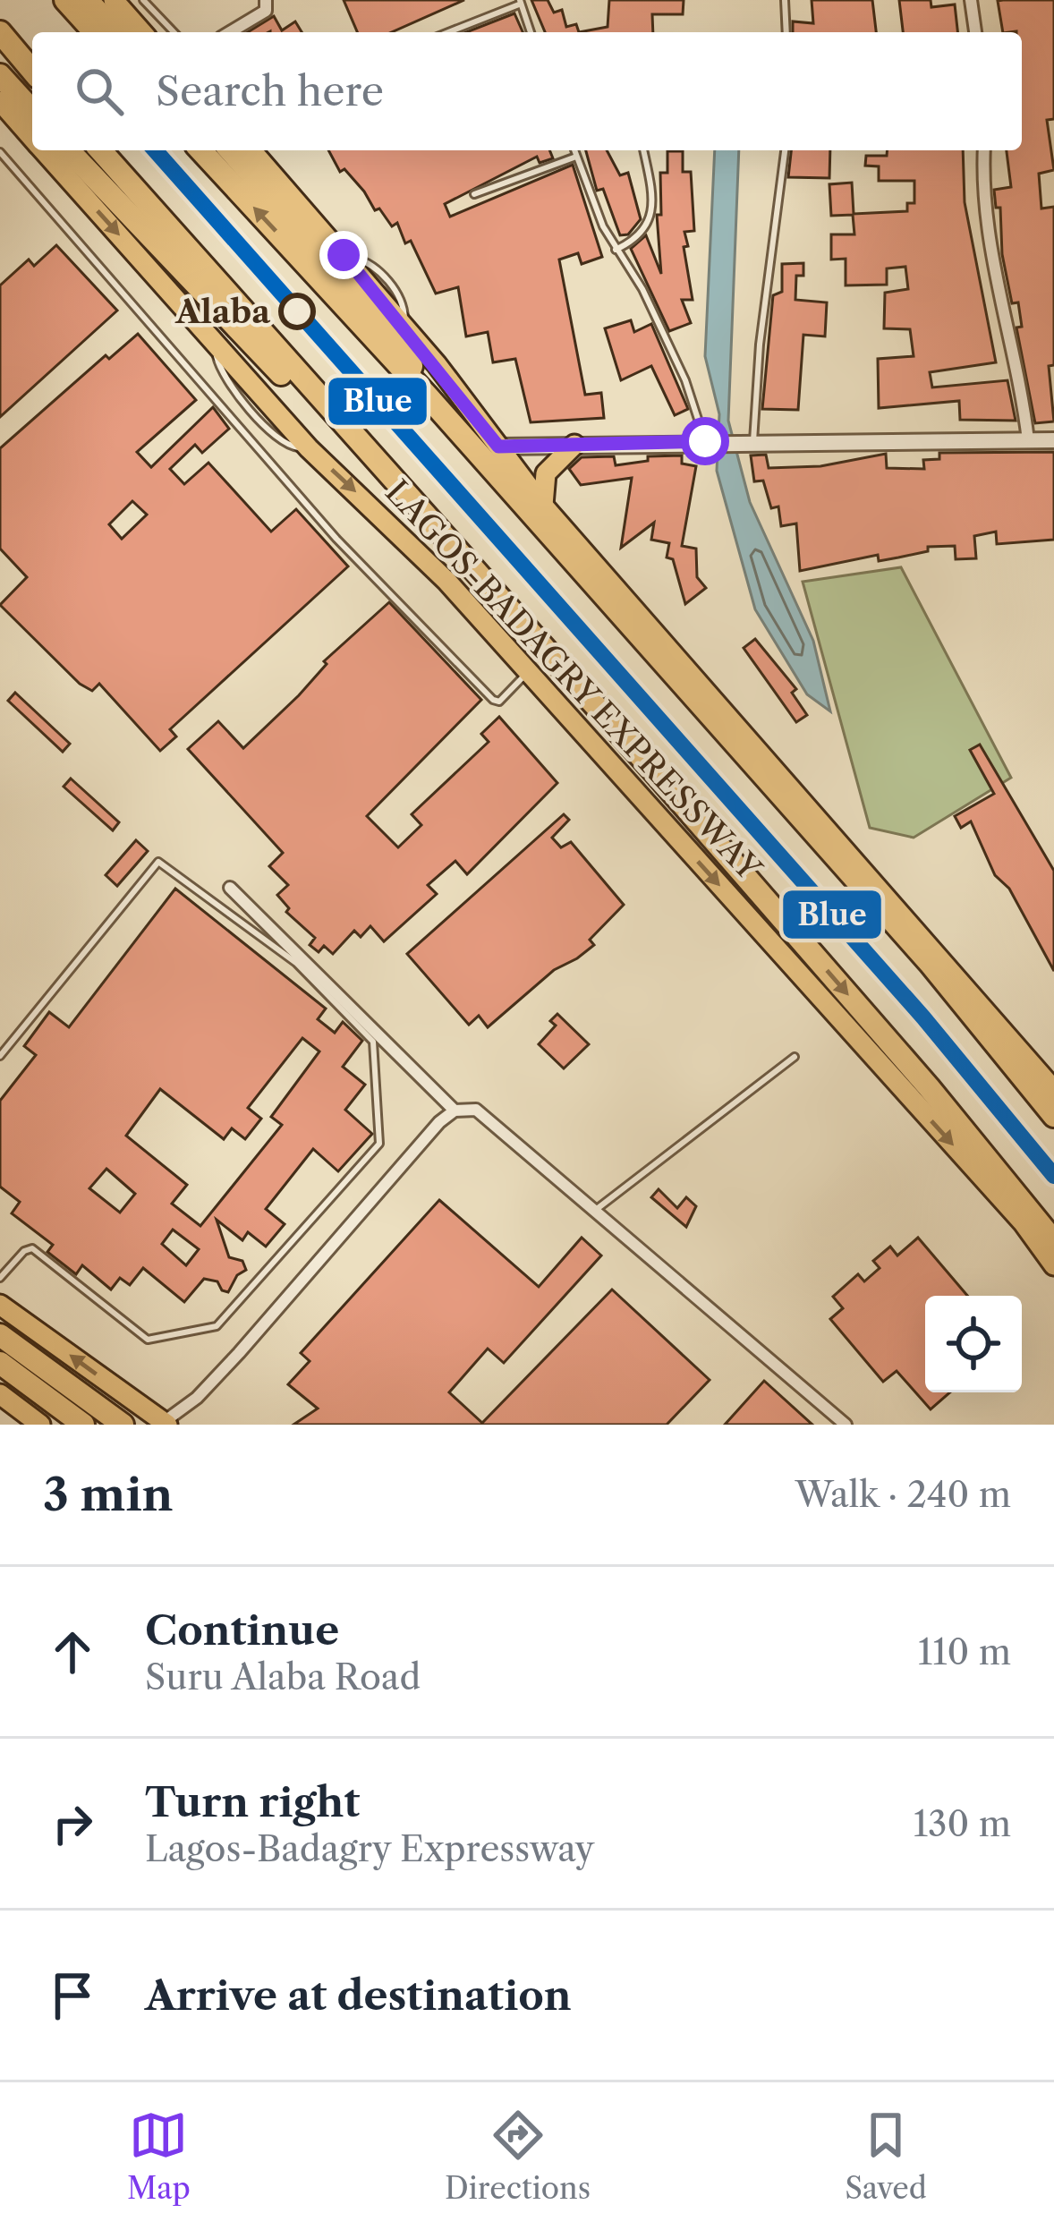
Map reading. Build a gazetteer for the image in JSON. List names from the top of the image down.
{
  "streets": {
    "highway": ["LAGOS-BADAGRY EXPRESSWAY"]
  },
  "places": ["Alaba"],
  "lines": ["transit line Blue"],
  "page": {
    "search": "Search here",
    "heading": ["3 min", "Walk · 240 m"],
    "list": [
      ["Continue", "Suru Alaba Road", "110 m"],
      ["Turn right", "Lagos-Badagry Expressway", "130 m"],
      "Arrive at destination"
    ],
    "nav": ["Map", "Directions", "Saved"]
  }
}
